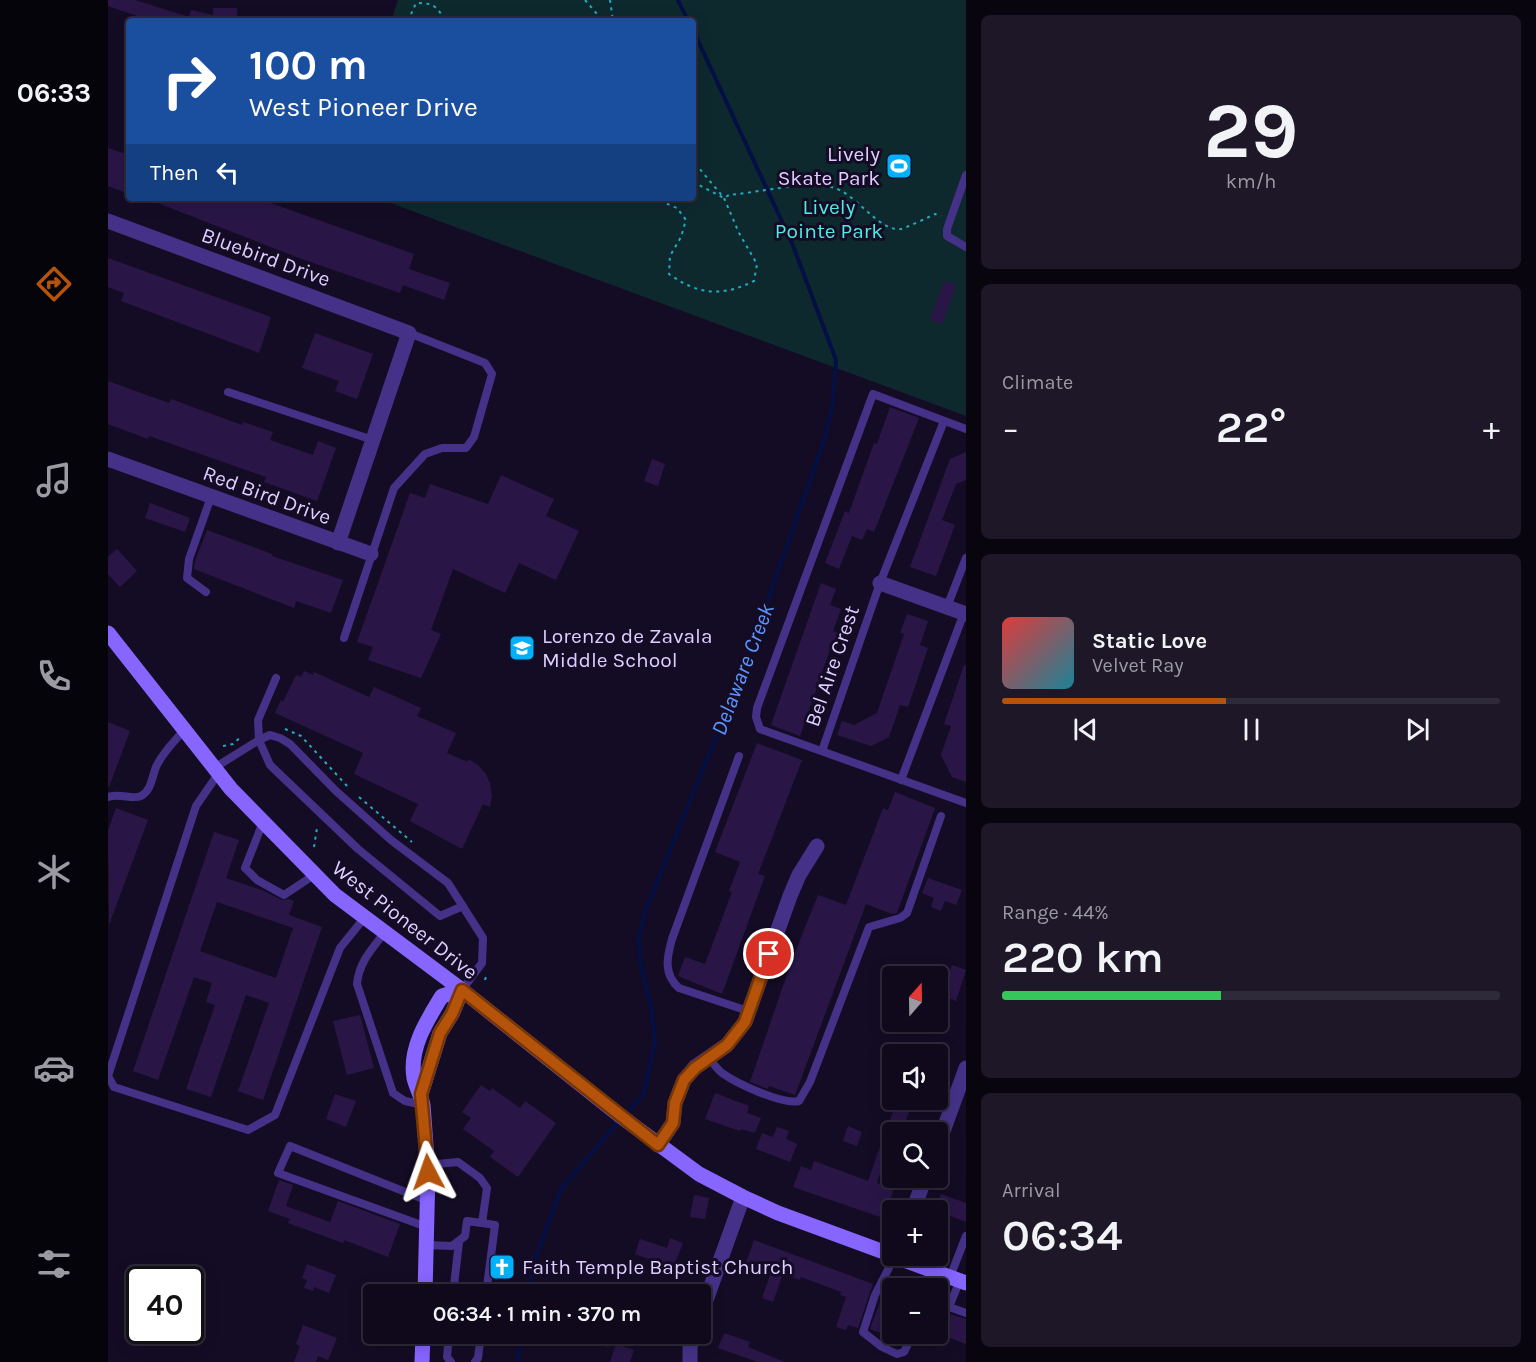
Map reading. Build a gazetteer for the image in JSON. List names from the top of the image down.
{
  "streets": {
    "main road": ["West Pioneer Drive"],
    "street": ["Bluebird Drive", "Red Bird Drive"],
    "lane": ["Bel Aire Crest"]
  },
  "crossings": [
    ["Bluebird Drive", "Red Bird Drive"]
  ],
  "water": ["Delaware Creek"],
  "parks": ["Lively Pointe Park"],
  "places": {
    "sports": ["Lively Skate Park"],
    "school or university": ["Lorenzo de Zavala Middle School"],
    "church": ["Faith Temple Baptist Church"]
  },
  "north": "top",
  "page": {
    "tabs": "06:33",
    "tile": [
      ["29", "km/h"],
      "Climate",
      ["Range · 44%", "220 km"],
      ["Arrival", "06:34"]
    ],
    "turn": ["100 m", "West Pioneer Drive"],
    "then": "Then",
    "heat": ["−", "22°", "+"],
    "song": ["Static Love", "Velvet Ray"],
    "map_buttons": ["+", "−"],
    "limit": "40",
    "trip": "06:34 · 1 min · 370 m"
  }
}
